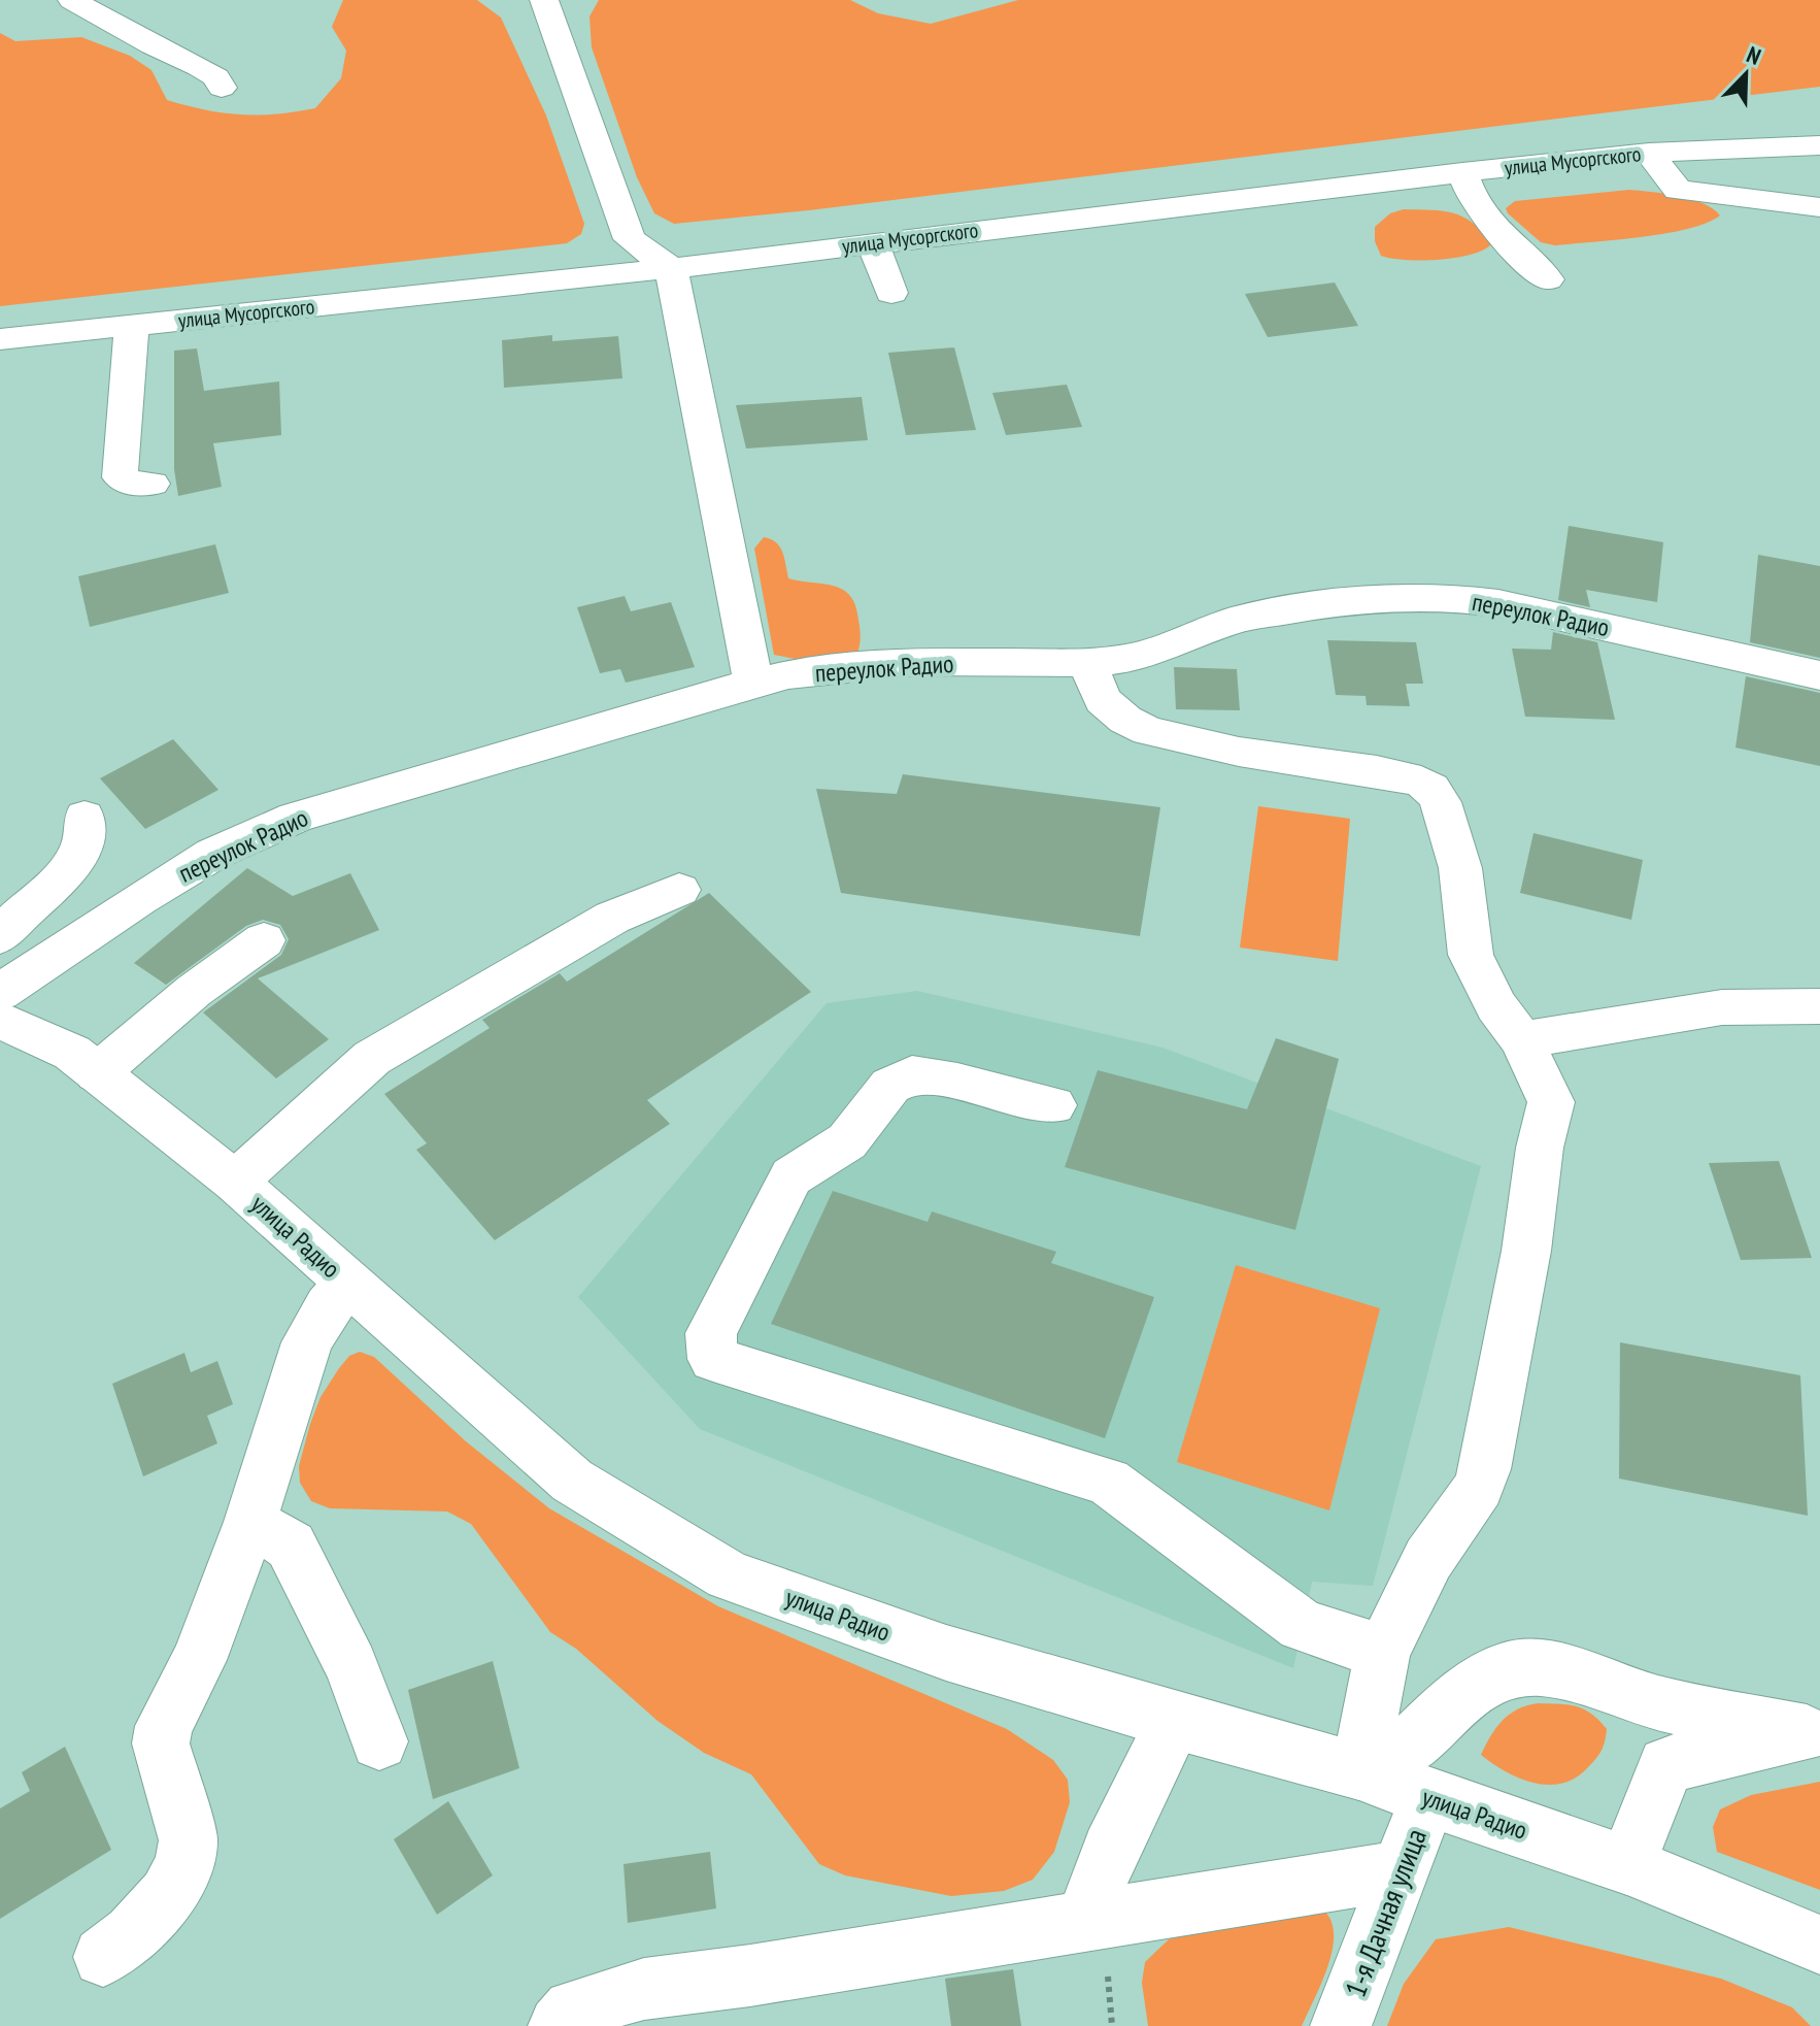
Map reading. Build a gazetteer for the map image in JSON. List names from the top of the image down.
{
  "streets": {
    "main road": [
      "улица Мусоргского",
      "переулок Радио",
      "улица Радио",
      "1-я Дачная улица"
    ]
  },
  "crossings": [
    ["улица Радио", "1-я Дачная улица"]
  ],
  "north": "top right"
}
